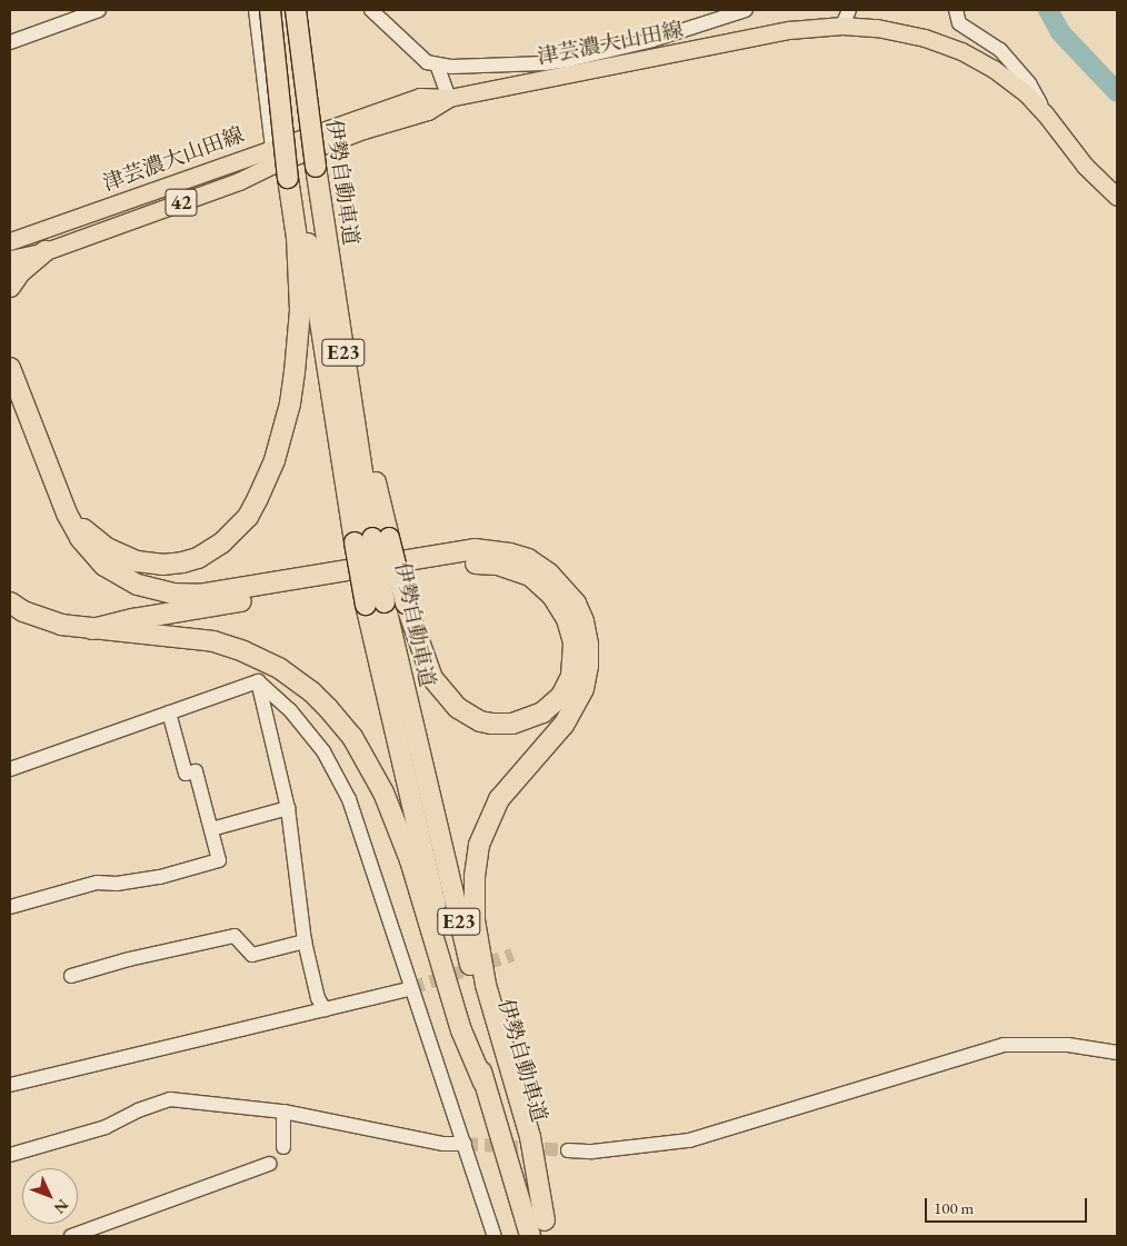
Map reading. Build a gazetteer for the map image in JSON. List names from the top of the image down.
{
  "streets": {
    "highway": ["伊勢自動車道", "E23"],
    "main road": ["津芸濃大山田線", "42"]
  },
  "scale_bar": "100 m",
  "north": "bottom right"
}
